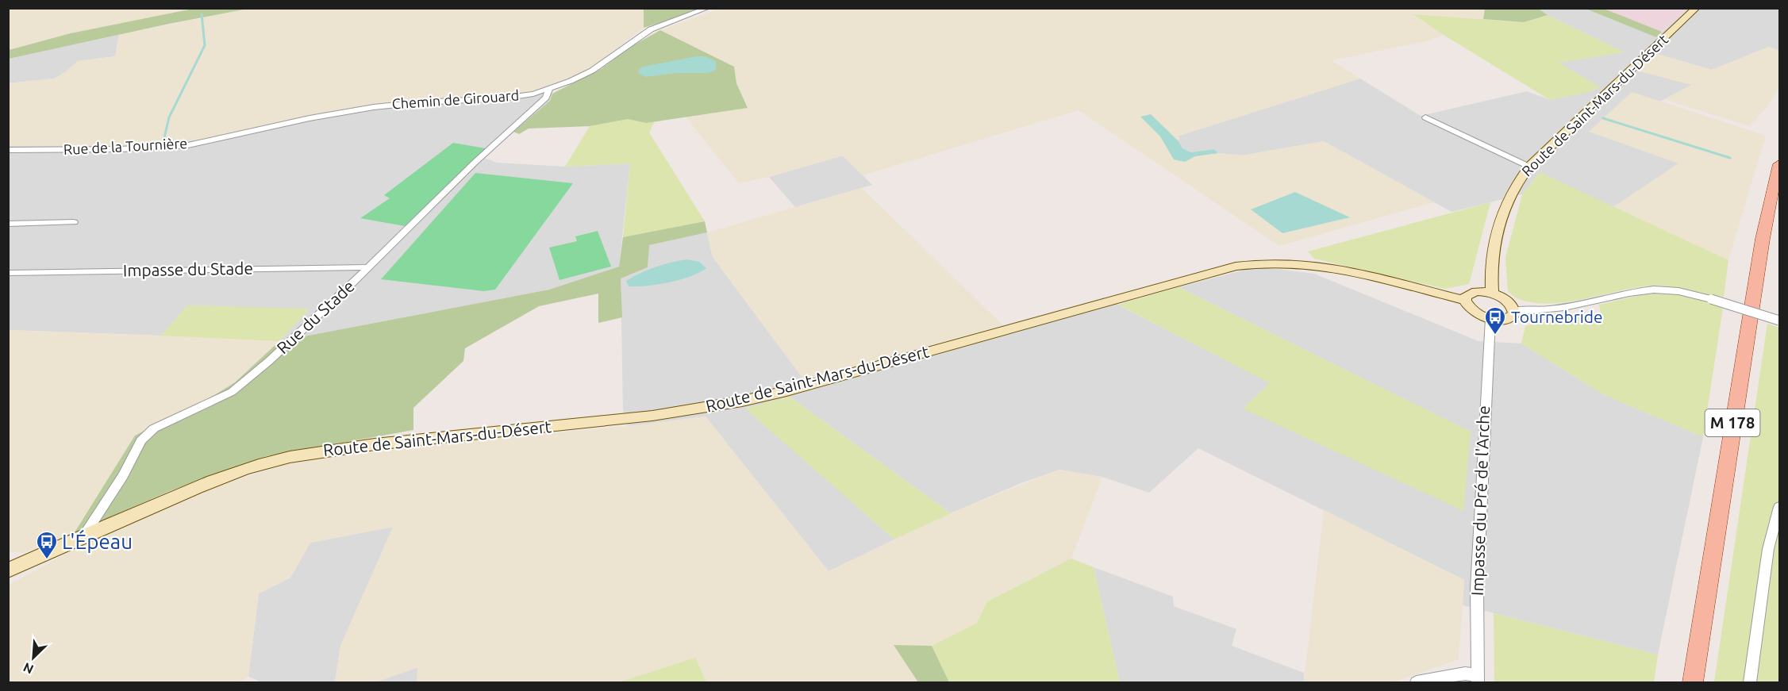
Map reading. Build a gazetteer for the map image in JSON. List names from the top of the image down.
{
  "streets": {
    "main road": ["Route de Saint-Mars-du-Désert", "M 178"],
    "street": [
      "Chemin de Girouard",
      "Rue de la Tournière",
      "Impasse du Stade",
      "Rue du Stade",
      "Impasse du Pré de l'Arche"
    ]
  },
  "crossings": [
    ["Chemin de Girouard", "Rue de la Tournière"],
    ["Chemin de Girouard", "Rue du Stade"],
    ["Route de Saint-Mars-du-Désert", "Rue du Stade"],
    ["Impasse du Stade", "Rue du Stade"]
  ],
  "places": {
    "bus stop": ["Tournebride", "L'Épeau"]
  },
  "north": "bottom left"
}
